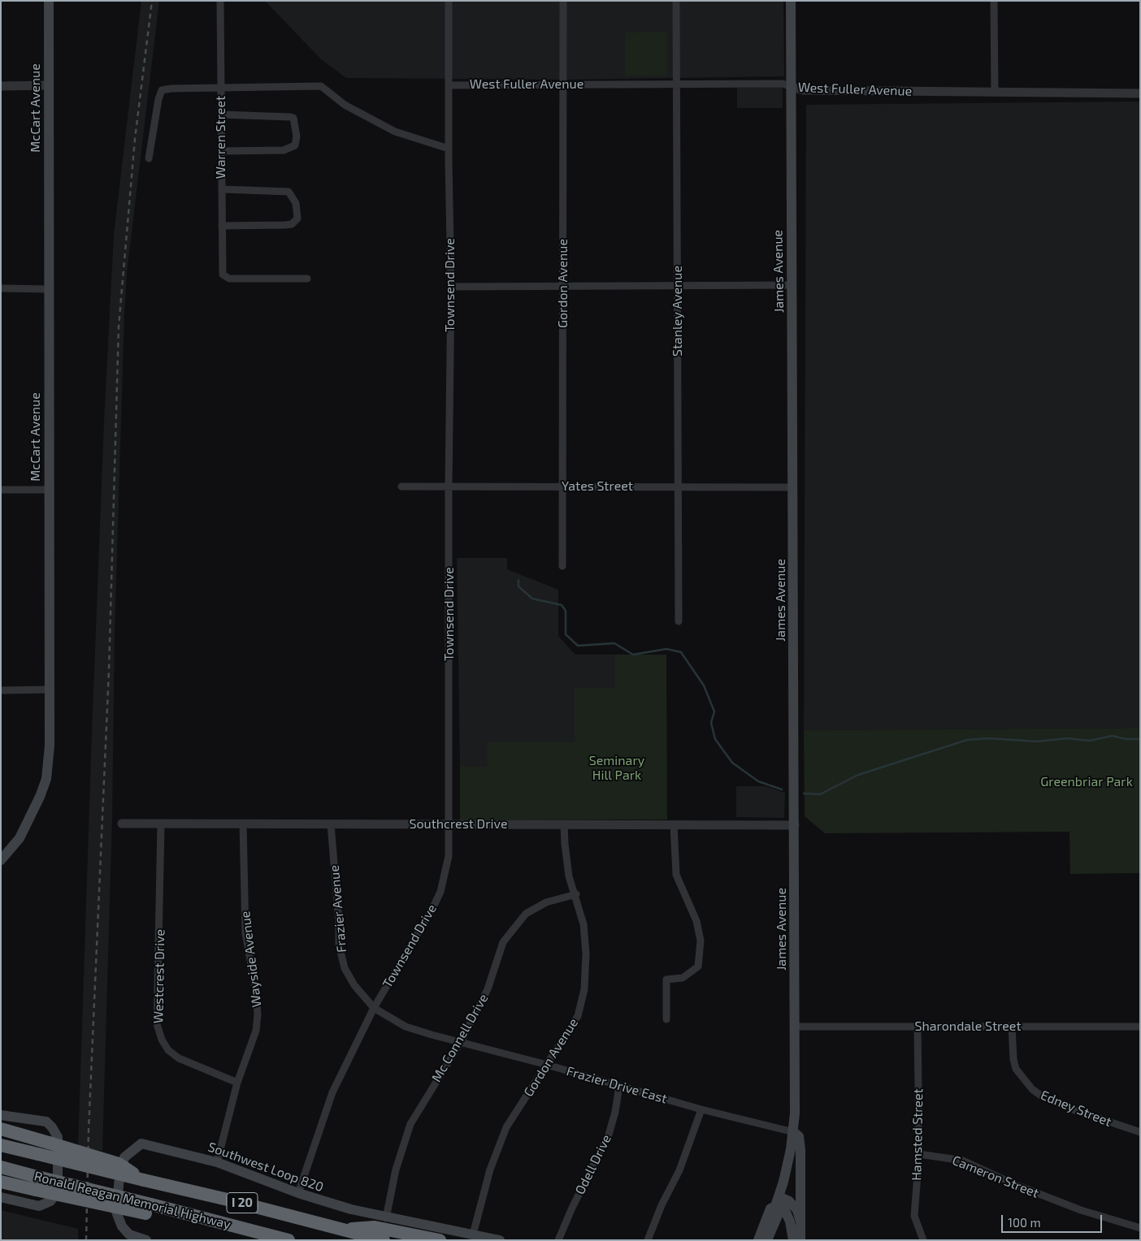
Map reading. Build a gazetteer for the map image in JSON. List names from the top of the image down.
{
  "streets": {
    "highway": ["Ronald Reagan Memorial Highway", "I 20"],
    "main road": ["McCart Avenue", "James Avenue", "Southwest Loop 820"],
    "street": [
      "West Fuller Avenue",
      "Warren Street",
      "Gordon Avenue",
      "Townsend Drive",
      "Stanley Avenue",
      "Yates Street",
      "Southcrest Drive",
      "Frazier Avenue",
      "Wayside Avenue",
      "Westcrest Drive",
      "Sharondale Street",
      "Mc Connell Drive",
      "Frazier Drive East",
      "Edney Street",
      "Hamsted Street",
      "Odell Drive",
      "Cameron Street"
    ]
  },
  "crossings": [
    ["West Fuller Avenue", "James Avenue"],
    ["West Fuller Avenue", "Gordon Avenue"],
    ["West Fuller Avenue", "Townsend Drive"],
    ["West Fuller Avenue", "Stanley Avenue"],
    ["James Avenue", "Yates Street"],
    ["James Avenue", "Southcrest Drive"],
    ["James Avenue", "Sharondale Street"],
    ["James Avenue", "Frazier Drive East"],
    ["Gordon Avenue", "Yates Street"],
    ["Gordon Avenue", "Southcrest Drive"],
    ["Gordon Avenue", "Mc Connell Drive"],
    ["Gordon Avenue", "Frazier Drive East"],
    ["Gordon Avenue", "Southwest Loop 820"],
    ["Townsend Drive", "Yates Street"],
    ["Townsend Drive", "Southcrest Drive"],
    ["Townsend Drive", "Frazier Avenue"],
    ["Townsend Drive", "Frazier Drive East"],
    ["Townsend Drive", "Southwest Loop 820"],
    ["Stanley Avenue", "Yates Street"],
    ["Southcrest Drive", "Frazier Avenue"],
    ["Southcrest Drive", "Wayside Avenue"],
    ["Southcrest Drive", "Westcrest Drive"],
    ["Frazier Avenue", "Frazier Drive East"],
    ["Wayside Avenue", "Westcrest Drive"],
    ["Wayside Avenue", "Southwest Loop 820"],
    ["Sharondale Street", "Edney Street"],
    ["Sharondale Street", "Hamsted Street"],
    ["Mc Connell Drive", "Frazier Drive East"],
    ["Mc Connell Drive", "Southwest Loop 820"],
    ["Frazier Drive East", "Odell Drive"],
    ["Hamsted Street", "Cameron Street"]
  ],
  "parks": ["Seminary Hill Park", "Greenbriar Park"],
  "scale_bar": "100 m"
}
